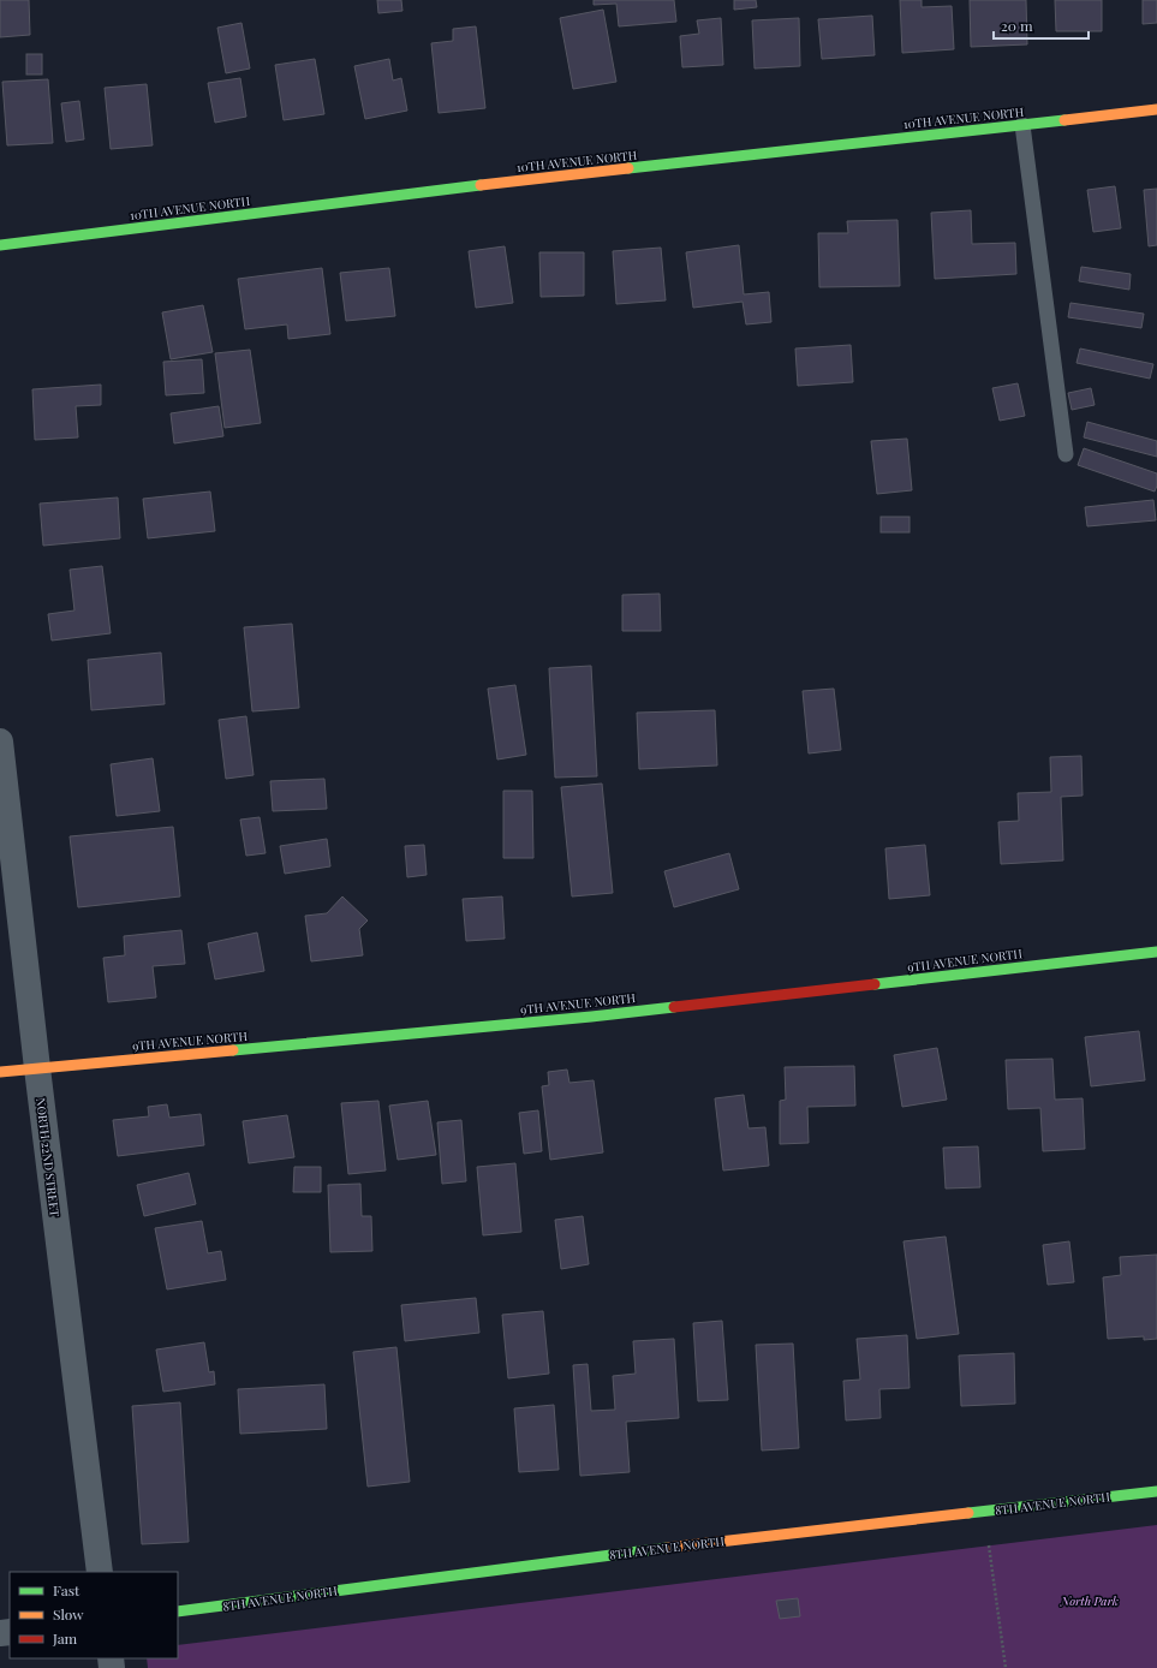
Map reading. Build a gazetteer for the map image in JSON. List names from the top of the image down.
{
  "streets": {
    "street": [
      "10TH AVENUE NORTH",
      "9TH AVENUE NORTH",
      "NORTH 22ND STREET",
      "8TH AVENUE NORTH"
    ]
  },
  "crossings": [
    ["9TH AVENUE NORTH", "NORTH 22ND STREET"]
  ],
  "parks": ["North Park"],
  "legend": ["Fast", "Slow", "Jam"],
  "scale_bar": "20 m"
}
